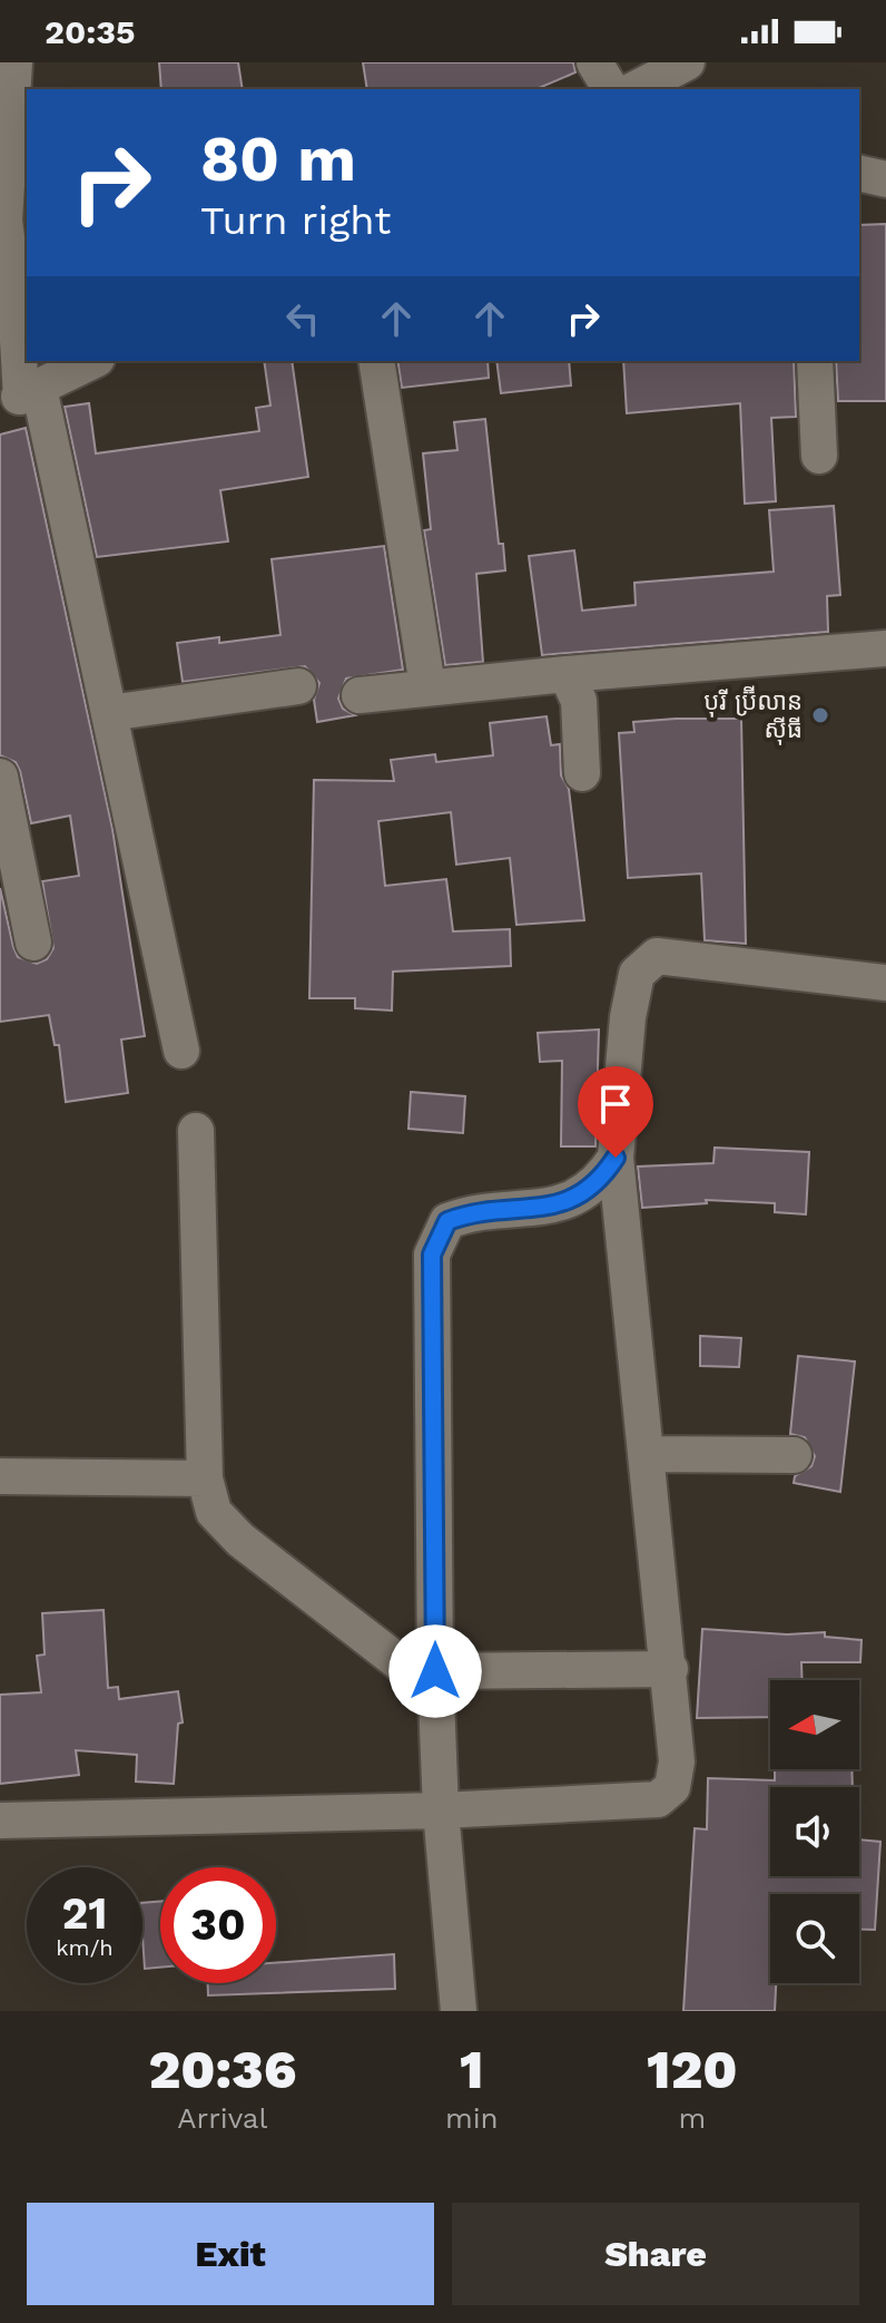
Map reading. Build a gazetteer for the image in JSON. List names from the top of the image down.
{
  "places": ["បុរី ប្រ៊ីលាន សុីធី"],
  "north": "left",
  "page": {
    "status": "20:35",
    "turn": ["80 m", "Turn right"],
    "speed": "21 km/h",
    "limit": "30",
    "eta": [
      "20:36",
      "Arrival",
      "1",
      "min",
      "120",
      "m"
    ],
    "buttons": ["Exit", "Share"]
  }
}
